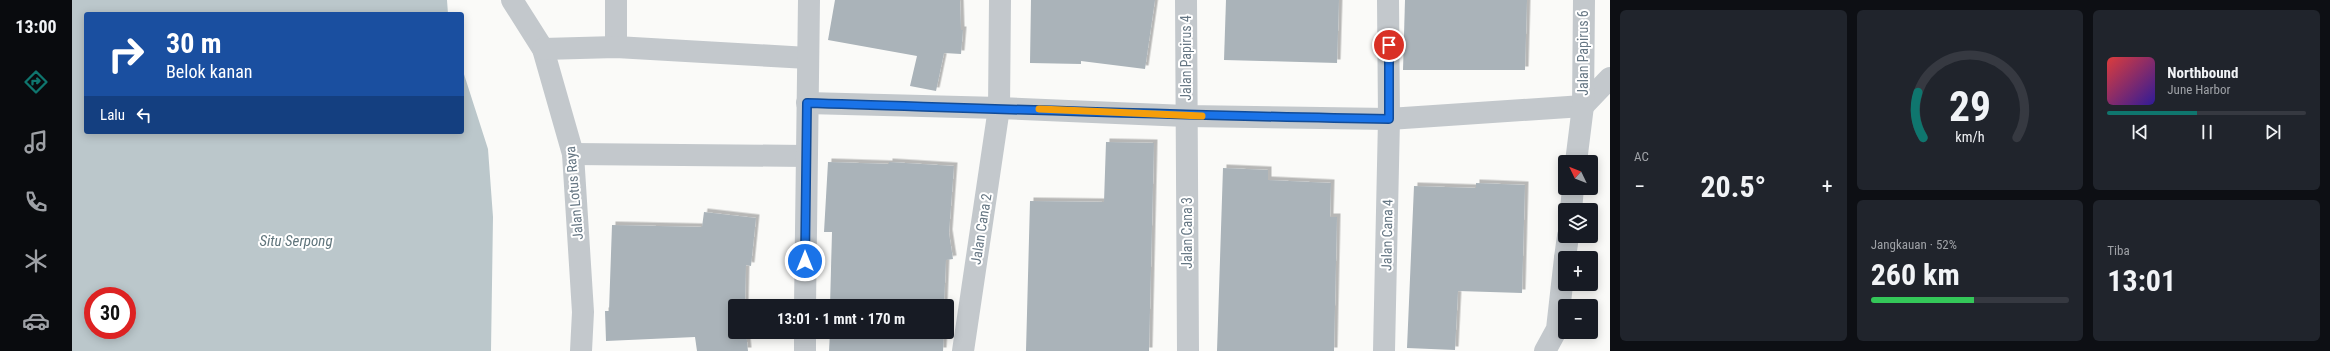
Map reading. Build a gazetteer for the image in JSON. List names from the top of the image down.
{
  "streets": {
    "street": [
      "Jalan Papirus 6",
      "Jalan Papirus 4",
      "Jalan Lotus Raya",
      "Jalan Cana 2",
      "Jalan Cana 3",
      "Jalan Cana 4"
    ]
  },
  "crossings": [
    ["Jalan Papirus 4", "Jalan Cana 3"]
  ],
  "water": ["Situ Serpong"],
  "north": "top left",
  "page": {
    "tabs": "13:00",
    "tile": [
      "AC",
      ["Jangkauan · 52%", "260 km"],
      ["Tiba", "13:01"]
    ],
    "turn": ["30 m", "Belok kanan"],
    "song": ["Northbound", "June Harbor"],
    "then": "Lalu",
    "map_buttons": ["+", "−"],
    "heat": ["−", "20.5°", "+"],
    "limit": "30",
    "trip": "13:01 · 1 mnt · 170 m",
    "gauge": ["29", "km/h"]
  }
}
